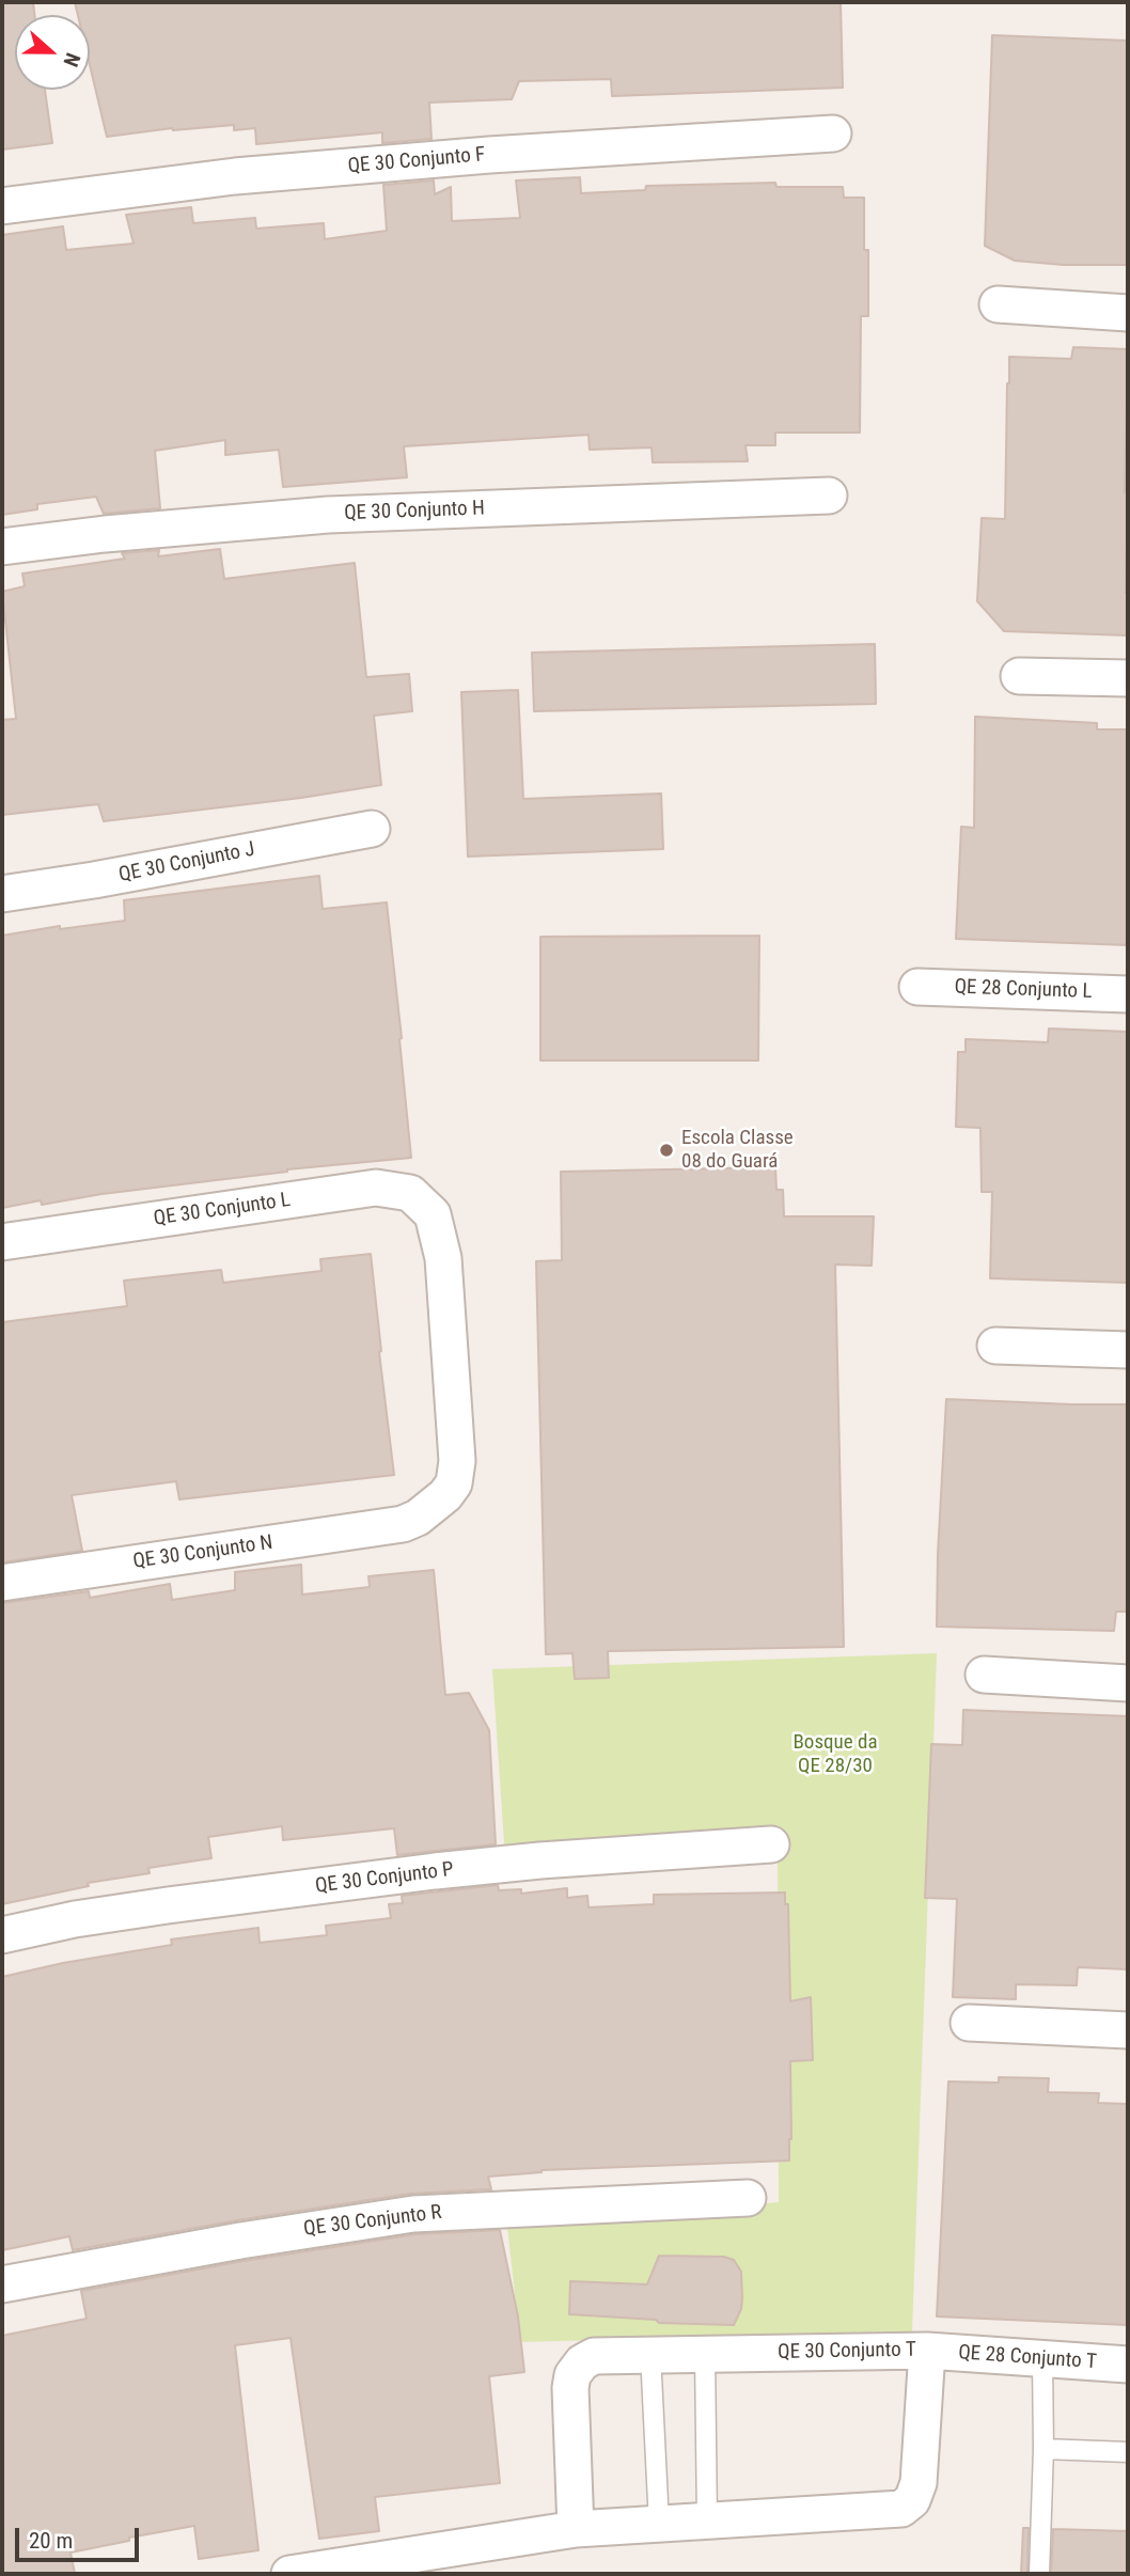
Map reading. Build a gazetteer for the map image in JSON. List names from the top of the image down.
{
  "streets": {
    "street": [
      "QE 30 Conjunto F",
      "QE 30 Conjunto H",
      "QE 30 Conjunto J",
      "QE 28 Conjunto L",
      "QE 30 Conjunto L",
      "QE 30 Conjunto N",
      "QE 30 Conjunto P",
      "QE 30 Conjunto R",
      "QE 30 Conjunto T",
      "QE 28 Conjunto T"
    ]
  },
  "crossings": [
    ["QE 30 Conjunto L", "QE 30 Conjunto N"],
    ["QE 30 Conjunto T", "QE 28 Conjunto T"]
  ],
  "parks": ["Bosque da QE 28/30"],
  "places": ["Escola Classe 08 do Guará"],
  "scale_bar": "20 m",
  "north": "right"
}
